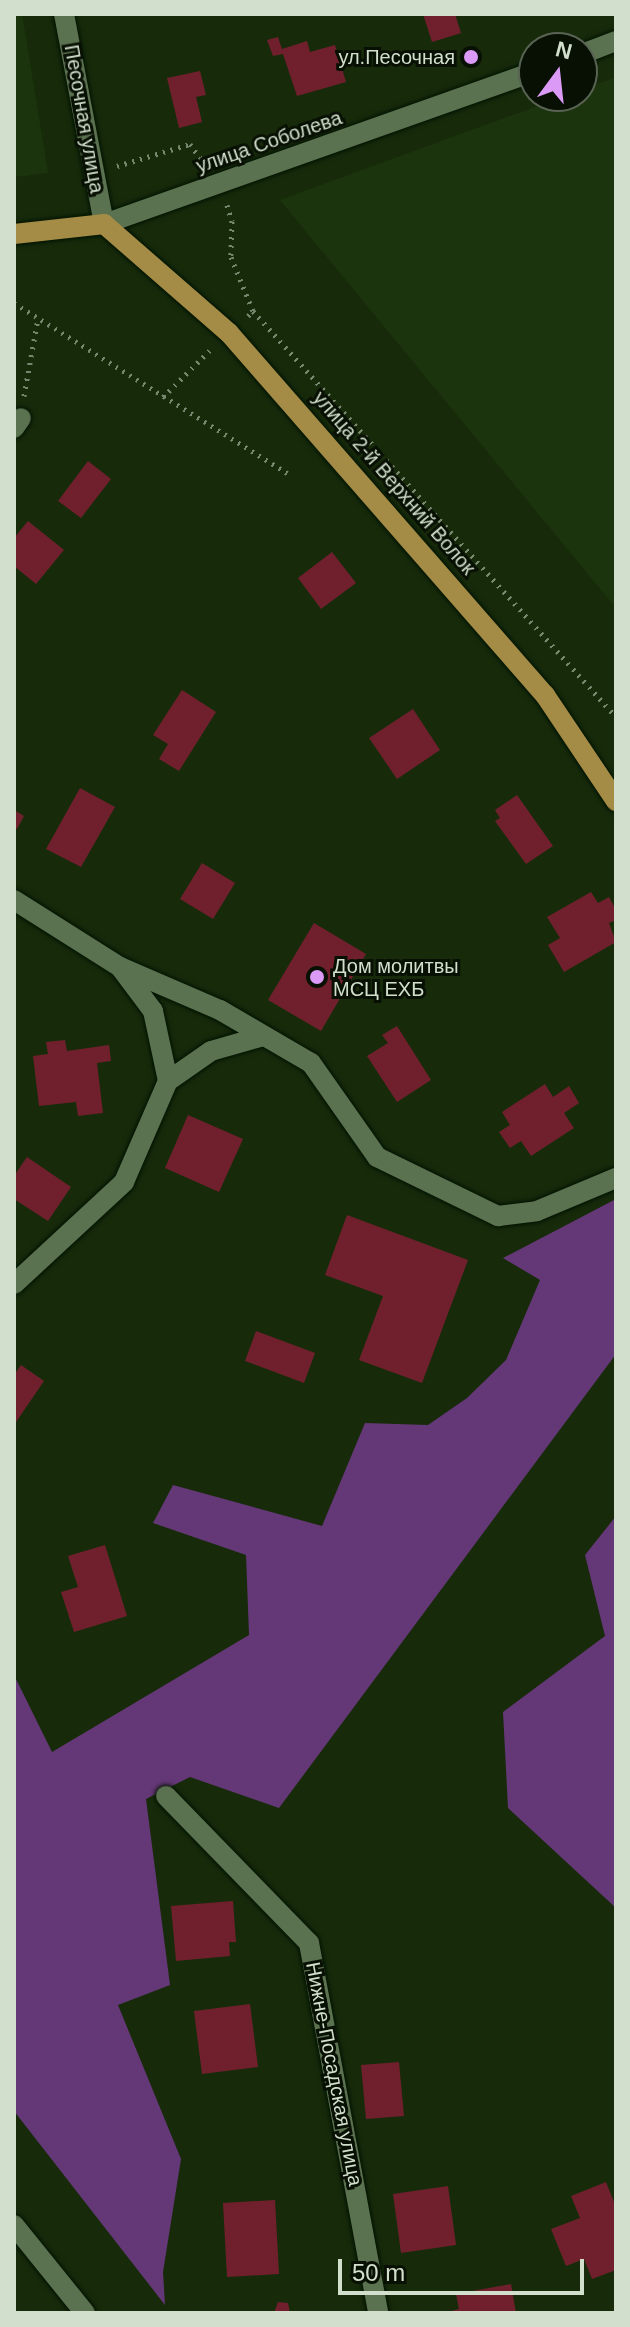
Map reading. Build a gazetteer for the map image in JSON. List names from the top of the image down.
{
  "streets": {
    "main road": ["улица Соболева", "улица 2-й Верхний Волок"],
    "street": ["Песочная улица", "Нижне-Посадская улица"]
  },
  "crossings": [
    ["Песочная улица", "улица Соболева"],
    ["Песочная улица", "улица 2-й Верхний Волок"],
    ["улица Соболева", "улица 2-й Верхний Волок"]
  ],
  "places": ["ул.Песочная", "Дом молитвы МСЦ ЕХБ"],
  "scale_bar": "50 m",
  "north": "top"
}
